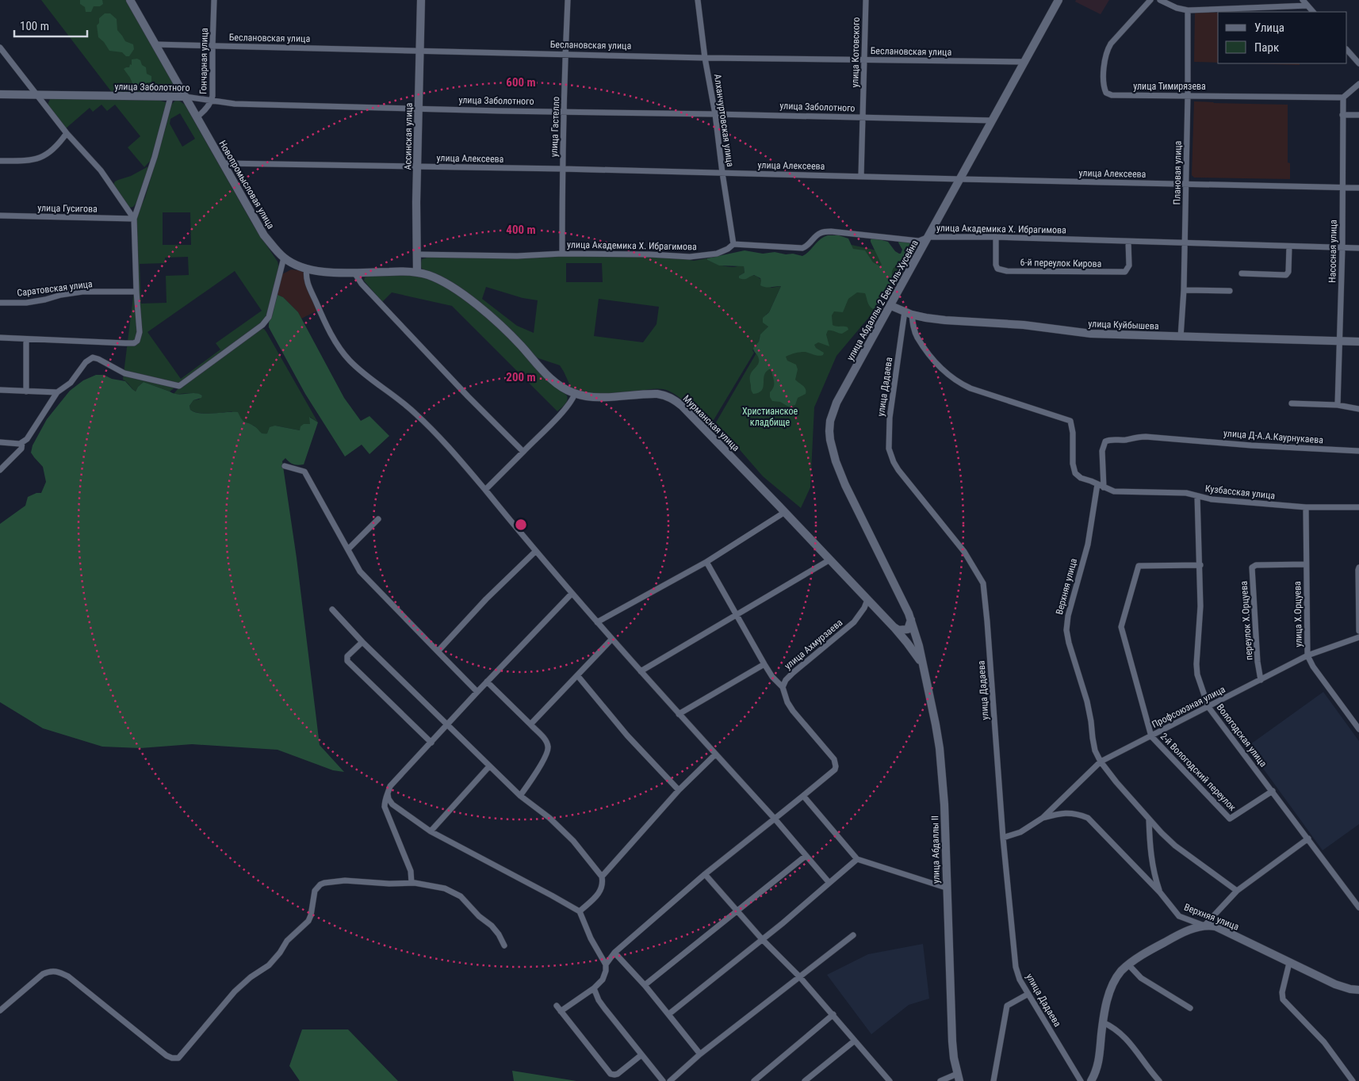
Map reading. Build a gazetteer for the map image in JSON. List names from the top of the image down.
{
  "streets": {
    "street": [
      "Беслановская улица",
      "улица Котовского",
      "Гончарная улица",
      "улица Тимирязева",
      "улица Заболотного",
      "Алханчуртовская улица",
      "улица Гастелло",
      "Ассинская улица",
      "улица Алексеева",
      "Плановая улица",
      "Новопромысловая улица",
      "улица Гусигова",
      "улица Академика Х. Ибрагимова",
      "Насосная улица",
      "6-й переулок Кирова",
      "Саратовская улица",
      "улица Абдаллы 2 Бен Аль-Хусейна",
      "улица Куйбышева",
      "улица Дадаева",
      "Мурманская улица",
      "улица Д-А.А.Каурнукаева",
      "Кузбасская улица",
      "Верхняя улица",
      "улица Х.Орцуева",
      "переулок Х.Орцуева",
      "улица Ахмурзаева",
      "Профсоюзная улица",
      "Вологодская улица",
      "2-й Вологодский переулок",
      "улица Абдаллы II"
    ]
  },
  "crossings": [
    ["Беслановская улица", "улица Котовского"],
    ["Беслановская улица", "Гончарная улица"],
    ["Беслановская улица", "Алханчуртовская улица"],
    ["Беслановская улица", "улица Гастелло"],
    ["Беслановская улица", "Ассинская улица"],
    ["Беслановская улица", "Новопромысловая улица"],
    ["Беслановская улица", "улица Абдаллы 2 Бен Аль-Хусейна"],
    ["улица Котовского", "улица Заболотного"],
    ["улица Котовского", "улица Алексеева"],
    ["Гончарная улица", "улица Заболотного"],
    ["Гончарная улица", "Новопромысловая улица"],
    ["улица Тимирязева", "Плановая улица"],
    ["улица Тимирязева", "Насосная улица"],
    ["улица Заболотного", "Алханчуртовская улица"],
    ["улица Заболотного", "улица Гастелло"],
    ["улица Заболотного", "Ассинская улица"],
    ["улица Заболотного", "Новопромысловая улица"],
    ["улица Заболотного", "улица Абдаллы 2 Бен Аль-Хусейна"],
    ["Алханчуртовская улица", "улица Алексеева"],
    ["Алханчуртовская улица", "улица Академика Х. Ибрагимова"],
    ["улица Гастелло", "улица Алексеева"],
    ["улица Гастелло", "улица Академика Х. Ибрагимова"],
    ["Ассинская улица", "улица Алексеева"],
    ["Ассинская улица", "Новопромысловая улица"],
    ["Ассинская улица", "улица Академика Х. Ибрагимова"],
    ["Ассинская улица", "Мурманская улица"],
    ["улица Алексеева", "Плановая улица"],
    ["улица Алексеева", "Новопромысловая улица"],
    ["улица Алексеева", "Насосная улица"],
    ["улица Алексеева", "улица Абдаллы 2 Бен Аль-Хусейна"],
    ["Плановая улица", "улица Академика Х. Ибрагимова"],
    ["Плановая улица", "улица Куйбышева"],
    ["Новопромысловая улица", "Мурманская улица"],
    ["улица Академика Х. Ибрагимова", "Насосная улица"],
    ["улица Академика Х. Ибрагимова", "6-й переулок Кирова"],
    ["улица Академика Х. Ибрагимова", "улица Абдаллы 2 Бен Аль-Хусейна"],
    ["Насосная улица", "улица Куйбышева"],
    ["улица Абдаллы 2 Бен Аль-Хусейна", "улица Куйбышева"],
    ["улица Абдаллы 2 Бен Аль-Хусейна", "улица Абдаллы II"],
    ["улица Куйбышева", "улица Дадаева"],
    ["улица Куйбышева", "Кузбасская улица"],
    ["улица Дадаева", "Кузбасская улица"],
    ["Мурманская улица", "улица Ахмурзаева"],
    ["Мурманская улица", "улица Абдаллы II"],
    ["улица Д-А.А.Каурнукаева", "Кузбасская улица"],
    ["Кузбасская улица", "Верхняя улица"],
    ["Кузбасская улица", "улица Х.Орцуева"],
    ["Кузбасская улица", "Вологодская улица"],
    ["Верхняя улица", "Профсоюзная улица"],
    ["улица Х.Орцуева", "переулок Х.Орцуева"],
    ["улица Х.Орцуева", "Профсоюзная улица"],
    ["переулок Х.Орцуева", "Профсоюзная улица"],
    ["Профсоюзная улица", "Вологодская улица"],
    ["Профсоюзная улица", "2-й Вологодский переулок"],
    ["Вологодская улица", "2-й Вологодский переулок"]
  ],
  "parks": ["Христианское кладбище"],
  "legend": ["Улица", "Парк"],
  "scale_bar": "100 m",
  "rings": ["600 m", "400 m", "200 m"]
}
